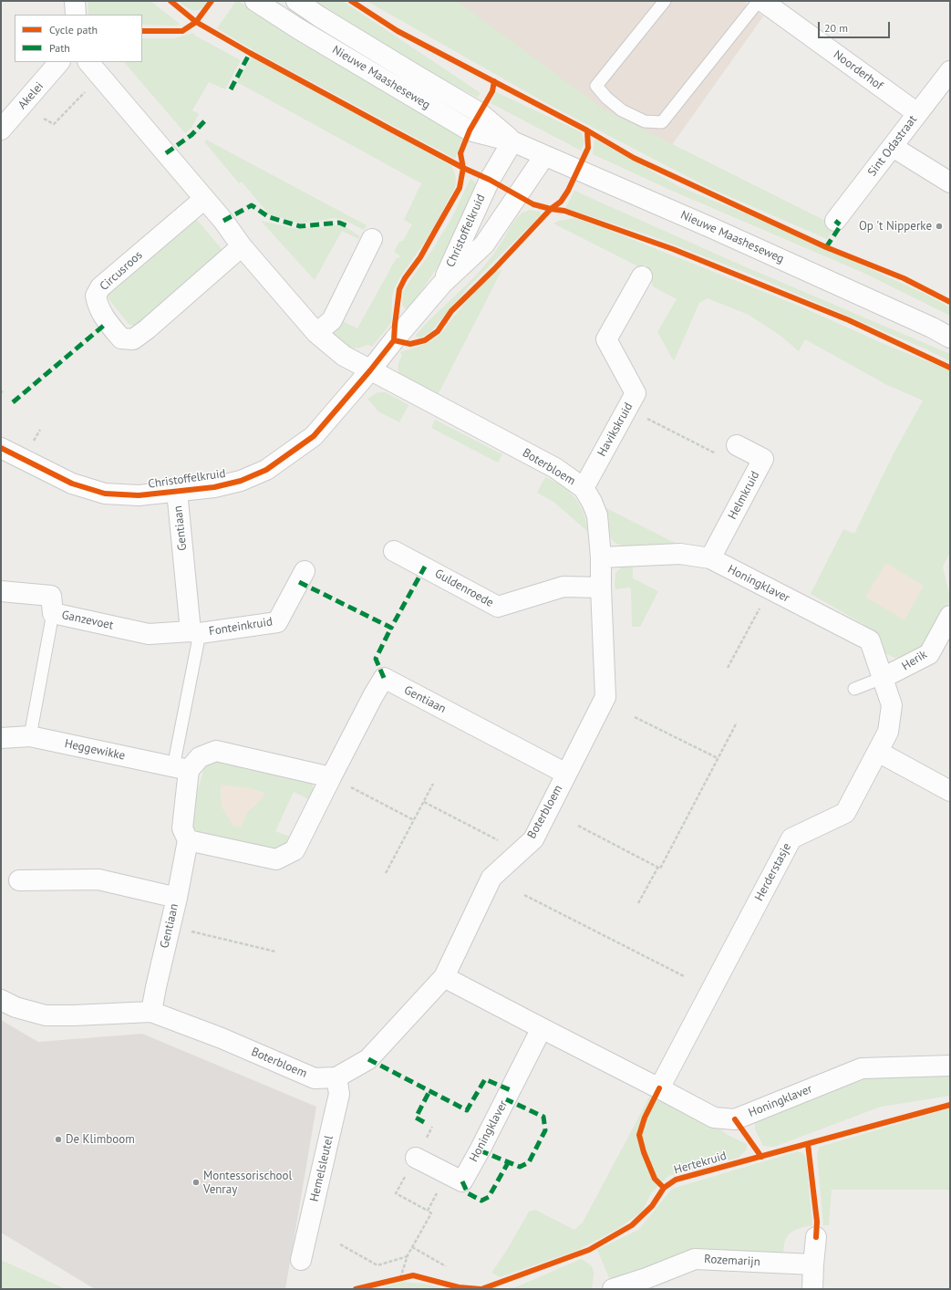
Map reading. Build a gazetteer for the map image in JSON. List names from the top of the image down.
{
  "streets": {
    "street": [
      "Noorderhof",
      "Nieuwe Maasheseweg",
      "Akelei",
      "Sint Odastraat",
      "Christoffelkruid",
      "Circusroos",
      "Havikskruid",
      "Boterbloem",
      "Helmkruid",
      "Gentiaan",
      "Honingklaver",
      "Guldenroede",
      "Ganzevoet",
      "Fonteinkruid",
      "Herik",
      "Heggewikke",
      "Herderstasje",
      "Hemelsleutel",
      "Rozemarijn"
    ],
    "cycle path": ["Hertekruid"]
  },
  "crossings": [
    ["Noorderhof", "Sint Odastraat"],
    ["Nieuwe Maasheseweg", "Christoffelkruid"],
    ["Christoffelkruid", "Boterbloem"],
    ["Christoffelkruid", "Gentiaan"],
    ["Havikskruid", "Boterbloem"],
    ["Boterbloem", "Gentiaan"],
    ["Boterbloem", "Honingklaver"],
    ["Boterbloem", "Guldenroede"],
    ["Boterbloem", "Hemelsleutel"],
    ["Helmkruid", "Honingklaver"],
    ["Gentiaan", "Ganzevoet"],
    ["Gentiaan", "Fonteinkruid"],
    ["Gentiaan", "Heggewikke"],
    ["Honingklaver", "Herik"],
    ["Honingklaver", "Herderstasje"],
    ["Ganzevoet", "Fonteinkruid"],
    ["Herik", "Herderstasje"]
  ],
  "places": ["Op 't Nipperke", "De Klimboom", "Montessorischool Venray"],
  "legend": ["Cycle path", "Path"],
  "scale_bar": "20 m"
}
